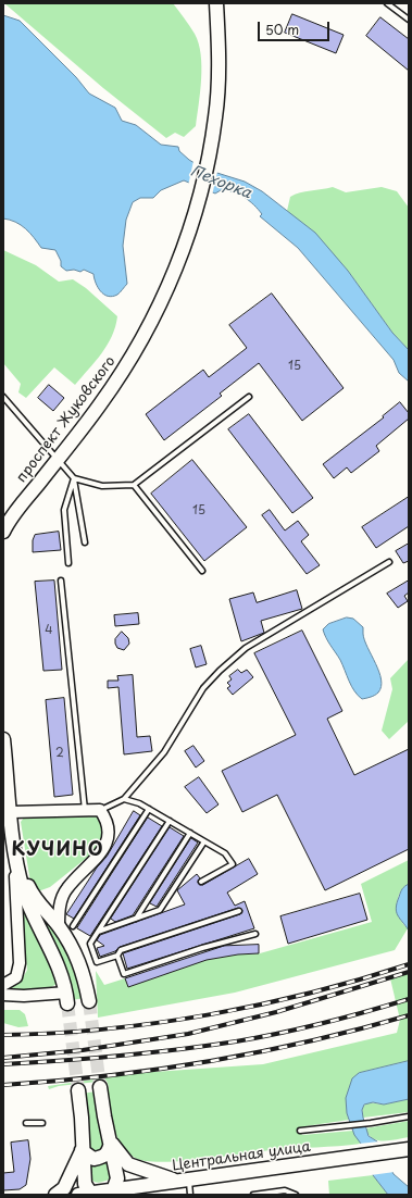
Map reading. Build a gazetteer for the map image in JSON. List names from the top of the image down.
{
  "streets": {
    "main road": ["проспект Жуковского", "Центральная улица"]
  },
  "districts": ["КУЧИНО"],
  "water": ["Пехорка"],
  "house_numbers": [
    "15",
    "15",
    "4",
    "2"
  ],
  "scale_bar": "50 m"
}
